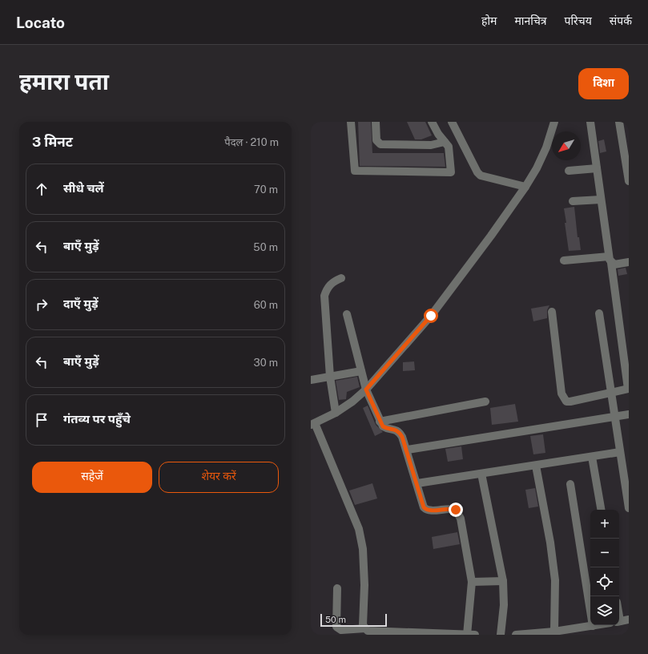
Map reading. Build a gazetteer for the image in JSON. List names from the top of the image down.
{
  "scale_bar": "50 m",
  "north": "bottom left",
  "page": {
    "header": "Locato",
    "nav": [
      "होम",
      "मानचित्र",
      "परिचय",
      "संपर्क"
    ],
    "title": "हमारा पता",
    "buttons": [
      "दिशा",
      ["सहेजें", "शेयर करें"]
    ],
    "heading": ["3 मिनट", "पैदल · 210 m"],
    "list": [
      ["सीधे चलें", "70 m"],
      ["बाएँ मुड़ें", "50 m"],
      ["दाएँ मुड़ें", "60 m"],
      ["बाएँ मुड़ें", "30 m"],
      "गंतव्य पर पहुँचे"
    ],
    "map_buttons": ["+", "−"],
    "scale": "50 m"
  }
}
